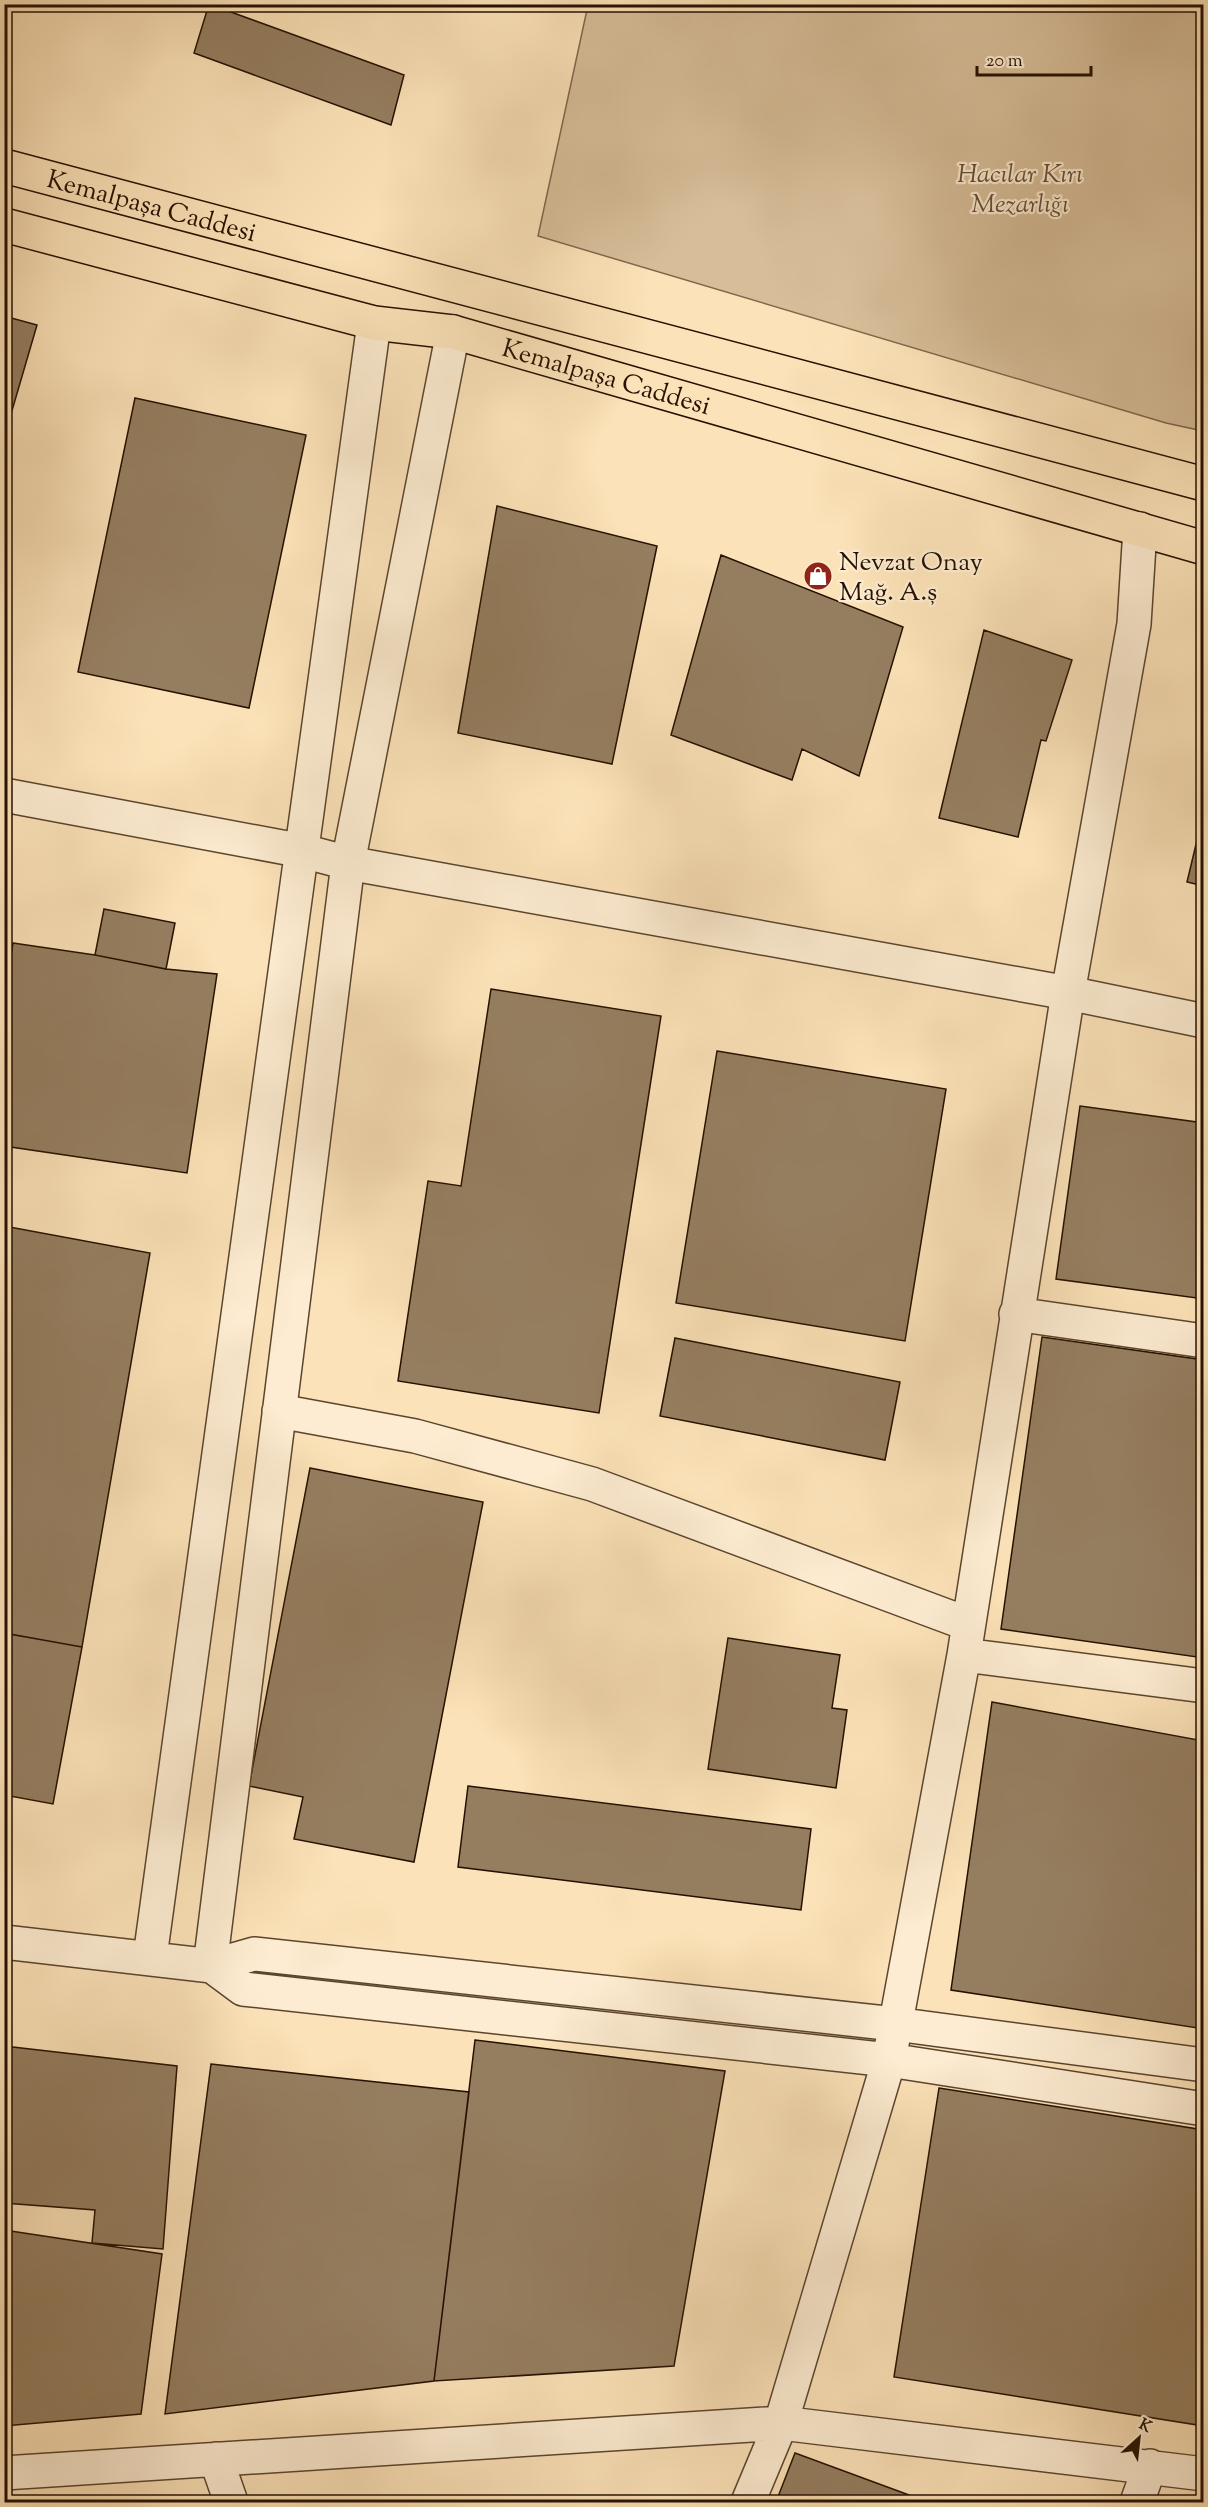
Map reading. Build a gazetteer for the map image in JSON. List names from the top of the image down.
{
  "streets": {
    "main road": ["Kemalpaşa Caddesi"]
  },
  "parks": ["Hacılar Kırı Mezarlığı"],
  "places": {
    "shop": ["Nevzat Onay Mağ. A.ş"]
  },
  "scale_bar": "20 m",
  "north": "top right"
}
